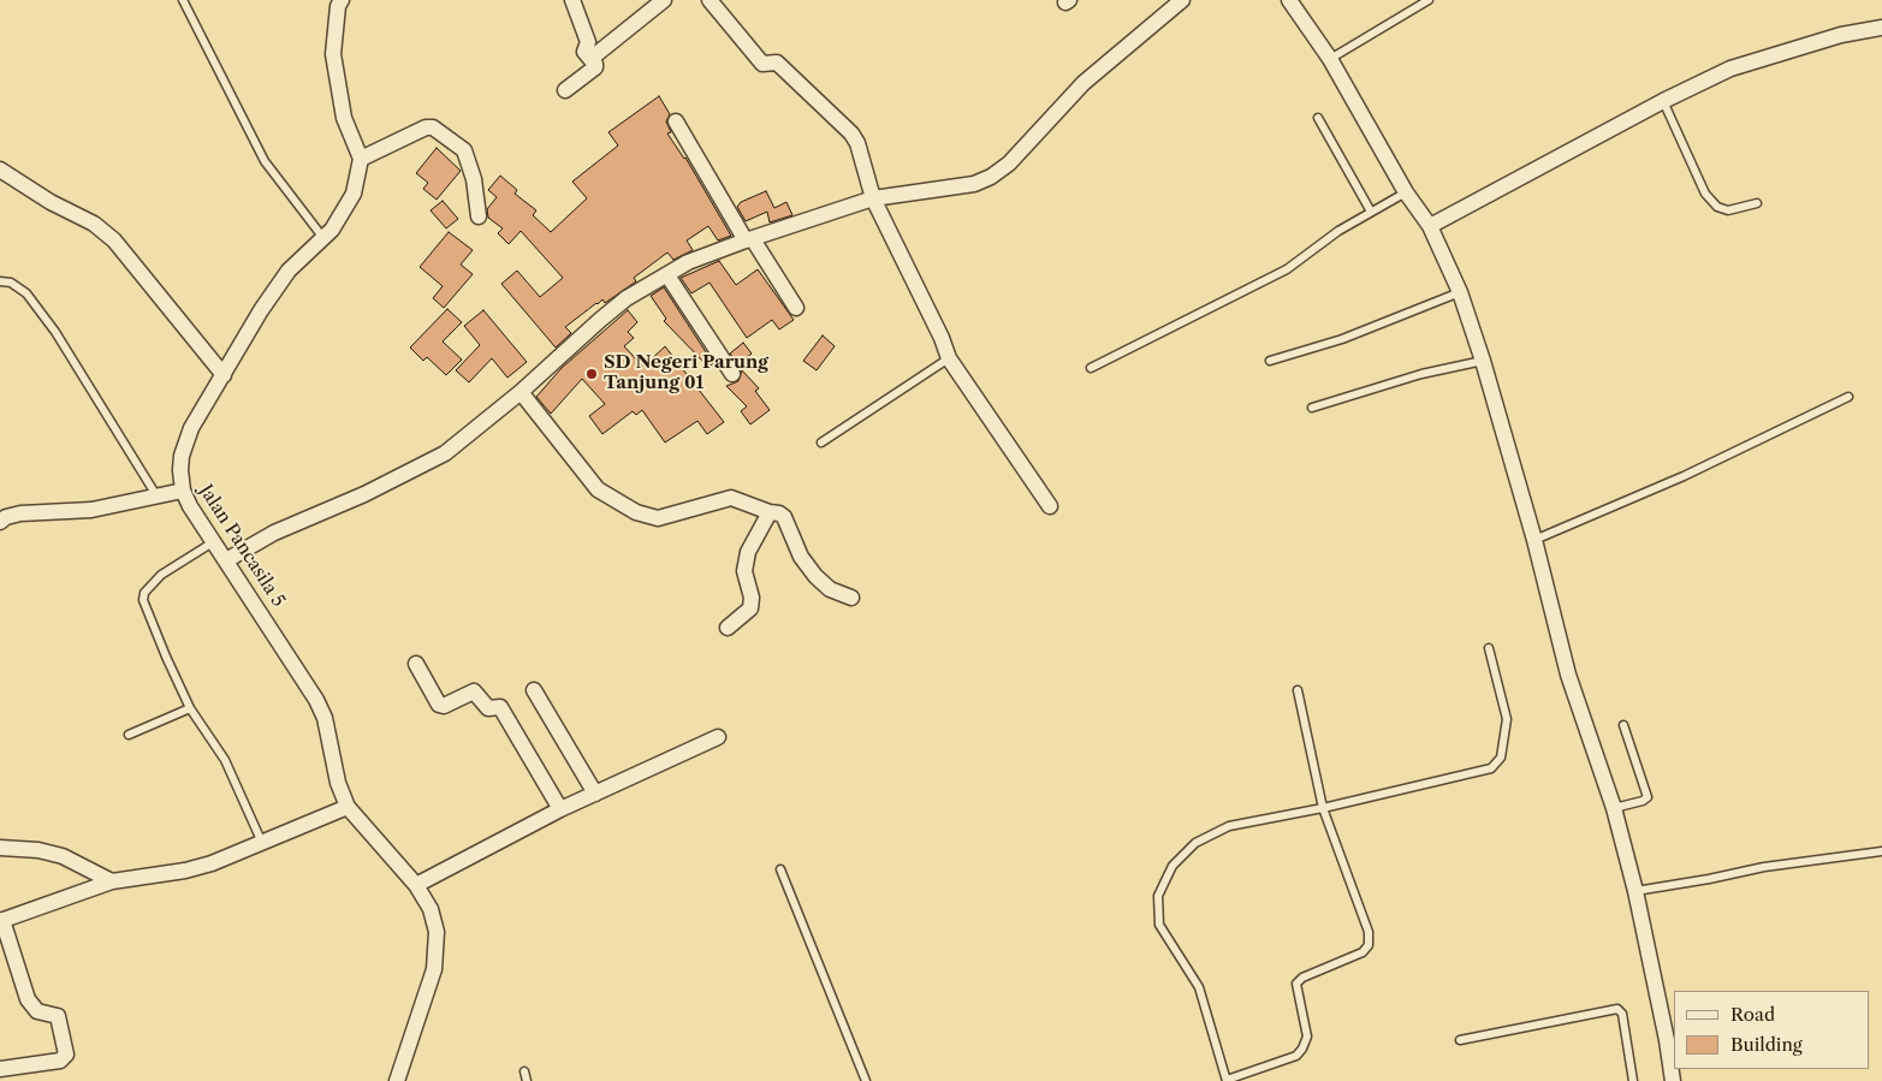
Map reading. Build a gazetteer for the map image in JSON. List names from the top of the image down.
{
  "streets": {
    "street": ["Jalan Pancasila 5"]
  },
  "places": ["SD Negeri Parung Tanjung 01"],
  "legend": ["Road", "Building"]
}
